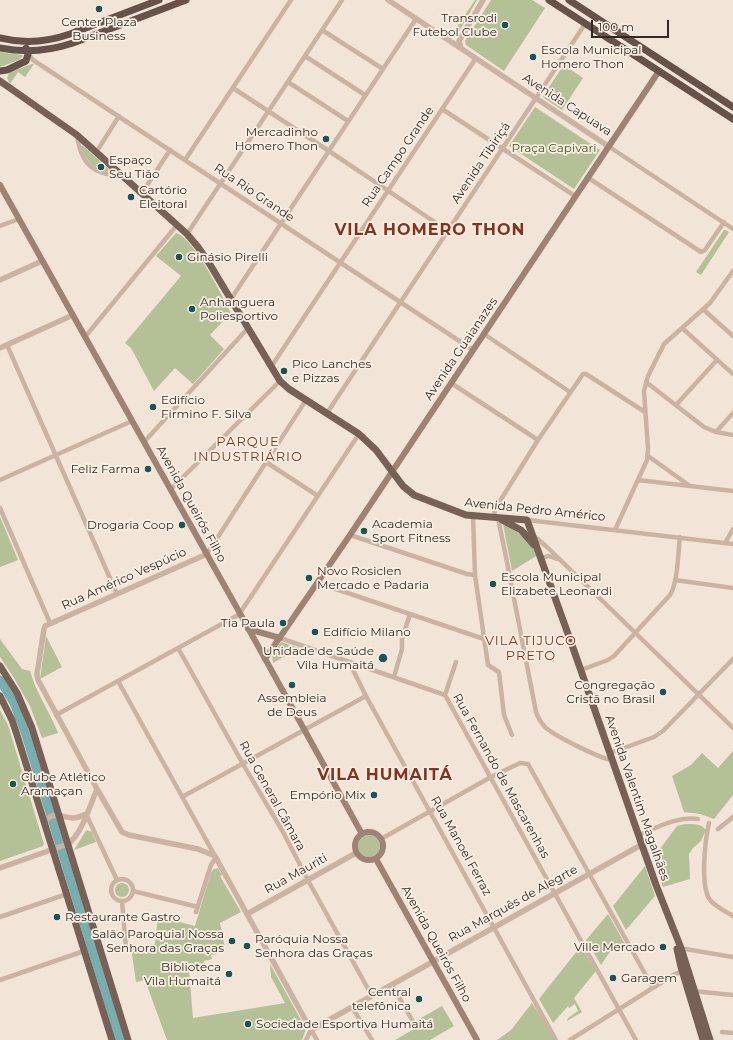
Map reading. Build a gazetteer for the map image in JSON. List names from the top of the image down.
{
  "streets": {
    "main road": [
      "Avenida Guaianazes",
      "Avenida Queirós Filho",
      "Avenida Pedro Américo",
      "Avenida Valentim Magalhães"
    ],
    "street": [
      "Avenida Capuava",
      "Rua Campo Grande",
      "Avenida Tibiriçá",
      "Rua Rio Grande",
      "Rua Américo Vespúcio",
      "Rua Fernando de Mascarenhas",
      "Rua General Câmara",
      "Rua Manoel Ferraz",
      "Rua Mauriti",
      "Rua Marquês de Alegrte"
    ]
  },
  "crossings": [
    ["Avenida Capuava", "Rua Campo Grande"],
    ["Avenida Capuava", "Avenida Tibiriçá"],
    ["Avenida Capuava", "Avenida Guaianazes"],
    ["Rua Campo Grande", "Rua Rio Grande"],
    ["Rua Campo Grande", "Avenida Pedro Américo"],
    ["Avenida Tibiriçá", "Rua Rio Grande"],
    ["Avenida Tibiriçá", "Avenida Pedro Américo"],
    ["Rua Rio Grande", "Avenida Guaianazes"],
    ["Avenida Guaianazes", "Avenida Queirós Filho"],
    ["Avenida Guaianazes", "Avenida Pedro Américo"],
    ["Avenida Guaianazes", "Rua Fernando de Mascarenhas"],
    ["Avenida Queirós Filho", "Rua Américo Vespúcio"],
    ["Avenida Queirós Filho", "Rua Mauriti"],
    ["Avenida Queirós Filho", "Rua Marquês de Alegrte"],
    ["Avenida Pedro Américo", "Avenida Valentim Magalhães"],
    ["Rua Fernando de Mascarenhas", "Rua Manoel Ferraz"],
    ["Rua Fernando de Mascarenhas", "Rua Marquês de Alegrte"],
    ["Rua General Câmara", "Rua Mauriti"],
    ["Rua General Câmara", "Rua Marquês de Alegrte"],
    ["Avenida Valentim Magalhães", "Rua Marquês de Alegrte"],
    ["Rua Manoel Ferraz", "Rua Marquês de Alegrte"]
  ],
  "districts": [
    "VILA HOMERO THON",
    "PARQUE INDUSTRIÁRIO",
    "VILA TIJUCO PRETO",
    "VILA HUMAITÁ"
  ],
  "parks": ["Praça Capivari"],
  "places": [
    "Center Plaza Business",
    "Transrodi Futebol Clube",
    "Escola Municipal Homero Thon",
    "Mercadinho Homero Thon",
    "Espaço Seu Tião",
    "Cartório Eleitoral",
    "Ginásio Pirelli",
    "Anhanguera Poliesportivo",
    "Pico Lanches e Pizzas",
    "Edifício Firmino F. Silva",
    "Feliz Farma",
    "Drogaria Coop",
    "Academia Sport Fitness",
    "Novo Rosiclen Mercado e Padaria",
    "Escola Municipal Elizabete Leonardi",
    "Tia Paula",
    "Edifício Milano",
    "Unidade de Saúde Vila Humaitá",
    "Assembleia de Deus",
    "Congregação Cristã no Brasil",
    "Clube Atlético Aramaçan",
    "Empório Mix",
    "Restaurante Gastro",
    "Salão Paroquial Nossa Senhora das Graças",
    "Paróquia Nossa Senhora das Graças",
    "Ville Mercado",
    "Biblioteca Vila Humaitá",
    "Garagem",
    "Central telefônica",
    "Sociedade Esportiva Humaitá"
  ],
  "scale_bar": "100 m"
}
